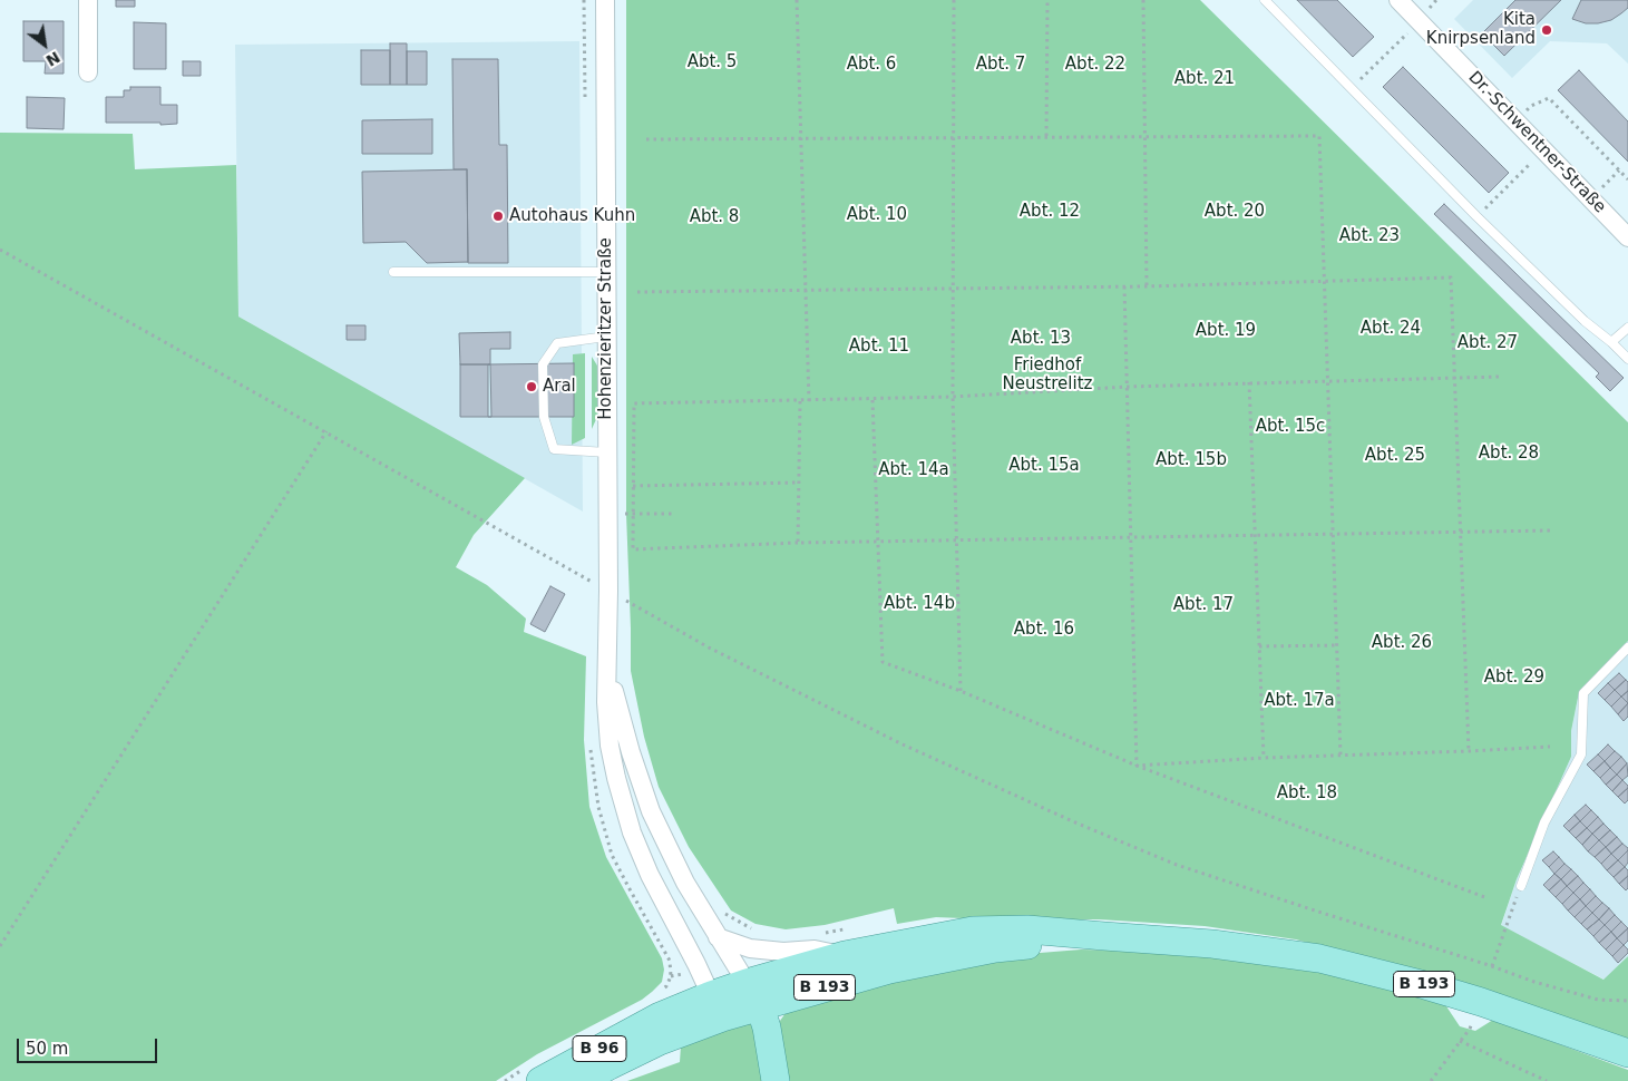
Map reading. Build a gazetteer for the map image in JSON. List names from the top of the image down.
{
  "streets": {
    "main road": ["B 193", "B 96"],
    "street": ["Dr.-Schwentner-Straße", "Hohenzieritzer Straße"]
  },
  "crossings": [
    ["Hohenzieritzer Straße", "B 193"],
    ["Hohenzieritzer Straße", "B 96"],
    ["B 193", "B 96"]
  ],
  "parks": [
    "Abt. 5",
    "Abt. 6",
    "Abt. 7",
    "Abt. 22",
    "Abt. 21",
    "Abt. 12",
    "Abt. 20",
    "Abt. 10",
    "Abt. 8",
    "Abt. 23",
    "Abt. 24",
    "Abt. 19",
    "Abt. 13",
    "Abt. 27",
    "Abt. 11",
    "Friedhof Neustrelitz",
    "Abt. 15c",
    "Abt. 28",
    "Abt. 25",
    "Abt. 15b",
    "Abt. 15a",
    "Abt. 14a",
    "Abt. 14b",
    "Abt. 17",
    "Abt. 16",
    "Abt. 26",
    "Abt. 29",
    "Abt. 17a",
    "Abt. 18"
  ],
  "places": ["Kita Knirpsenland", "Autohaus Kuhn", "Aral"],
  "scale_bar": "50 m",
  "north": "bottom right"
}
